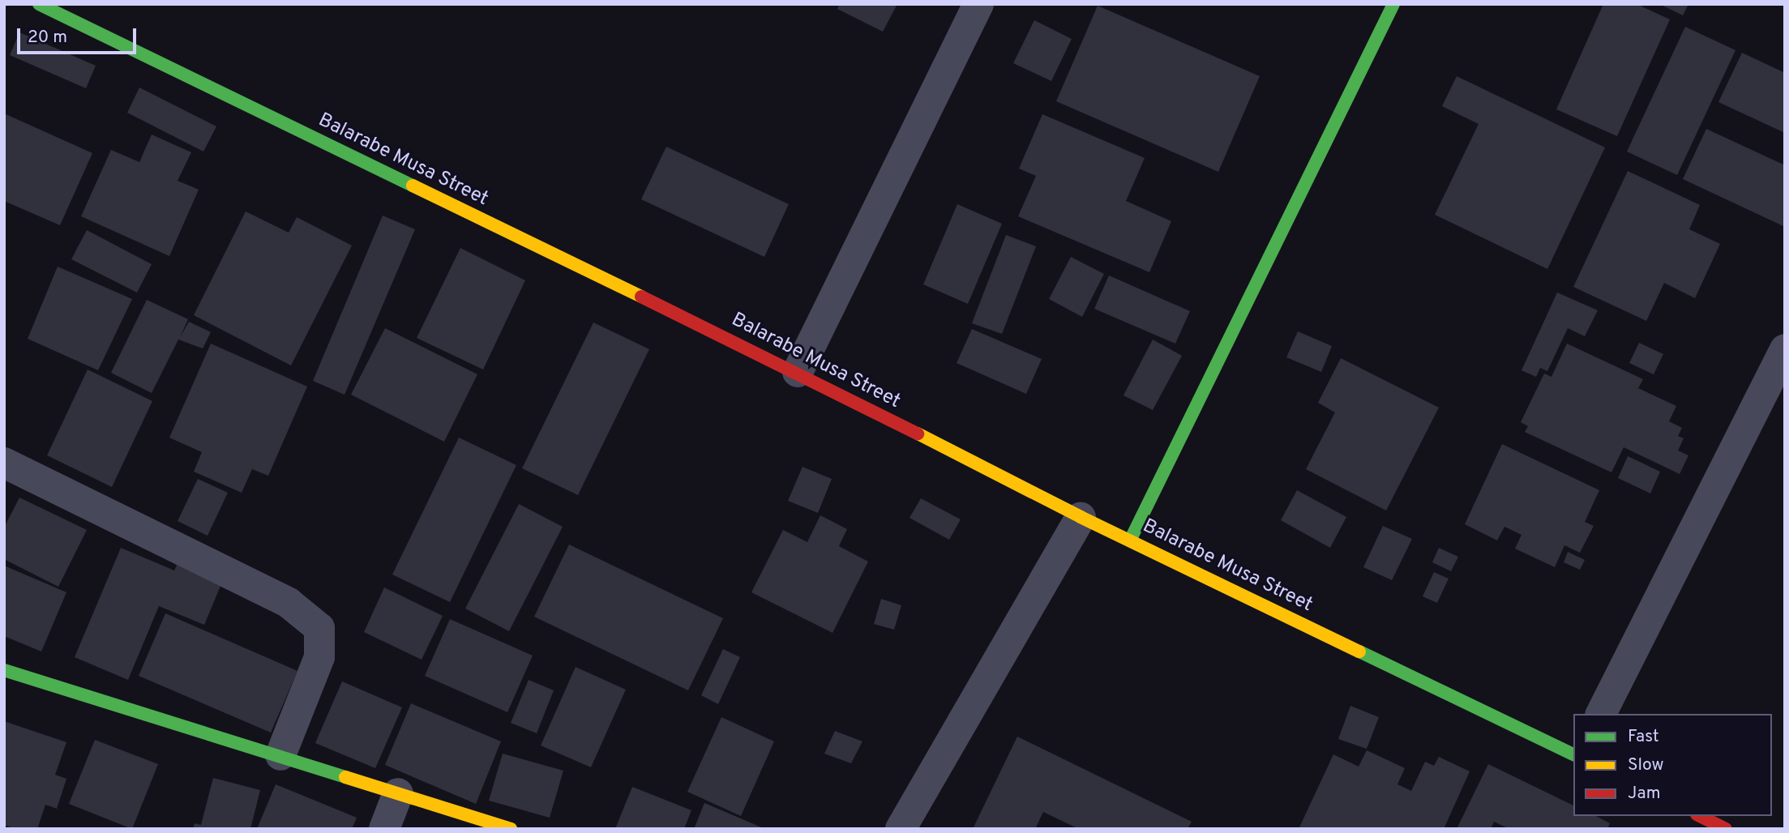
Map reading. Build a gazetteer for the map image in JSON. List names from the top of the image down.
{
  "streets": {
    "street": ["Balarabe Musa Street"]
  },
  "legend": ["Fast", "Slow", "Jam"],
  "scale_bar": "20 m"
}
